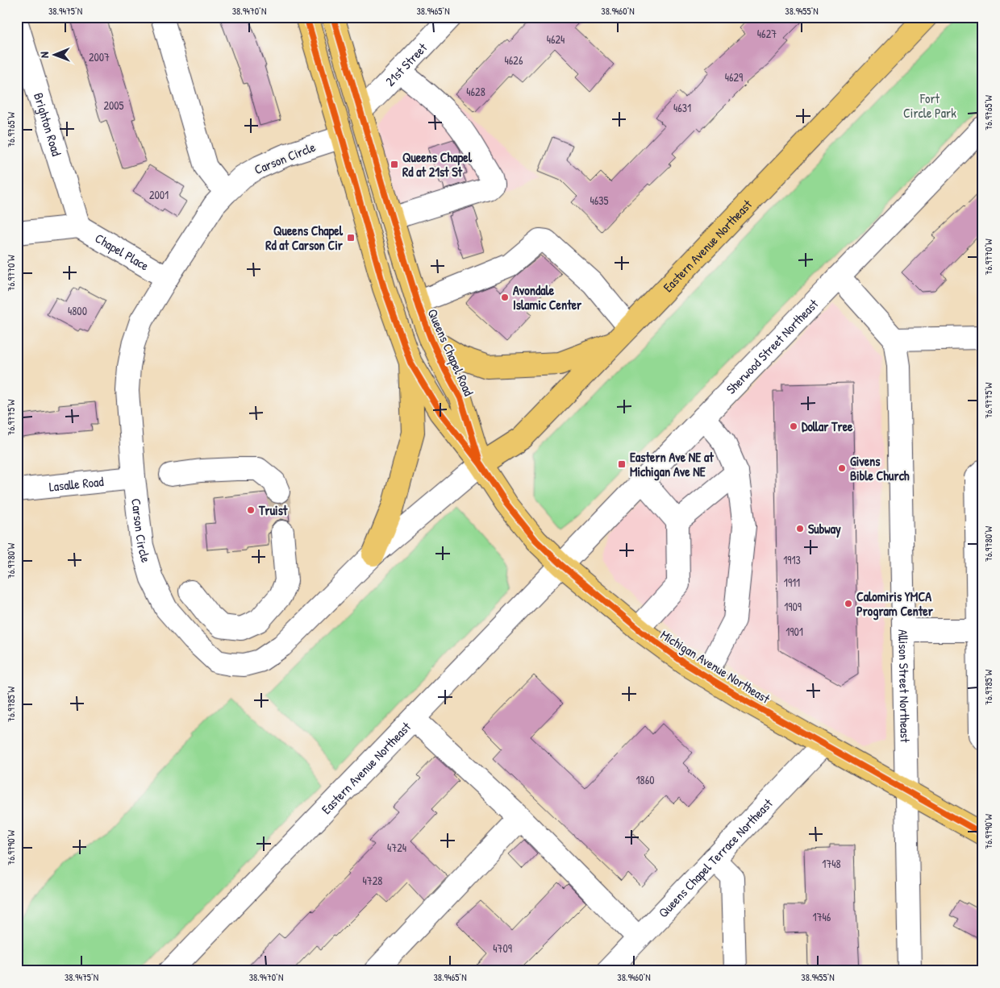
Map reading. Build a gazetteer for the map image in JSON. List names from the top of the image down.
{
  "streets": {
    "main road": ["Eastern Avenue Northeast", "Queens Chapel Road", "Michigan Avenue Northeast"],
    "street": [
      "21st Street",
      "Brighton Road",
      "Carson Circle",
      "Chapel Place",
      "Sherwood Street Northeast",
      "Lasalle Road",
      "Allison Street Northeast",
      "Queens Chapel Terrace Northeast"
    ]
  },
  "crossings": [
    ["21st Street", "Queens Chapel Road"],
    ["Brighton Road", "Chapel Place"],
    ["Carson Circle", "Eastern Avenue Northeast"],
    ["Carson Circle", "Chapel Place"],
    ["Carson Circle", "Queens Chapel Road"],
    ["Carson Circle", "Lasalle Road"],
    ["Carson Circle", "Michigan Avenue Northeast"],
    ["Eastern Avenue Northeast", "Sherwood Street Northeast"],
    ["Eastern Avenue Northeast", "Queens Chapel Road"],
    ["Eastern Avenue Northeast", "Michigan Avenue Northeast"],
    ["Sherwood Street Northeast", "Michigan Avenue Northeast"],
    ["Queens Chapel Road", "Michigan Avenue Northeast"],
    ["Michigan Avenue Northeast", "Allison Street Northeast"],
    ["Michigan Avenue Northeast", "Queens Chapel Terrace Northeast"]
  ],
  "parks": ["Fort Circle Park"],
  "places": {
    "transit": ["Queens Chapel Rd at 21st St", "Queens Chapel Rd at Carson Cir", "Eastern Ave NE at Michigan Ave NE"],
    "other": [
      "Avondale Islamic Center",
      "Dollar Tree",
      "Givens Bible Church",
      "Truist",
      "Subway",
      "Calomiris YMCA Program Center"
    ]
  },
  "house_numbers": [
    "4627",
    "4624",
    "2007",
    "4626",
    "4629",
    "4628",
    "2005",
    "4631",
    "2001",
    "4635",
    "4800",
    "1913",
    "1911",
    "1909",
    "1901",
    "1860",
    "4724",
    "1748",
    "4728",
    "1746",
    "4709"
  ],
  "north": "left",
  "coordinates": [
    "38.9475°N",
    "38.9470°N",
    "38.9465°N",
    "38.9460°N",
    "38.9455°N",
    "76.9765°W",
    "76.9770°W",
    "76.9775°W",
    "76.9780°W",
    "76.9785°W",
    "76.9790°W"
  ]
}
